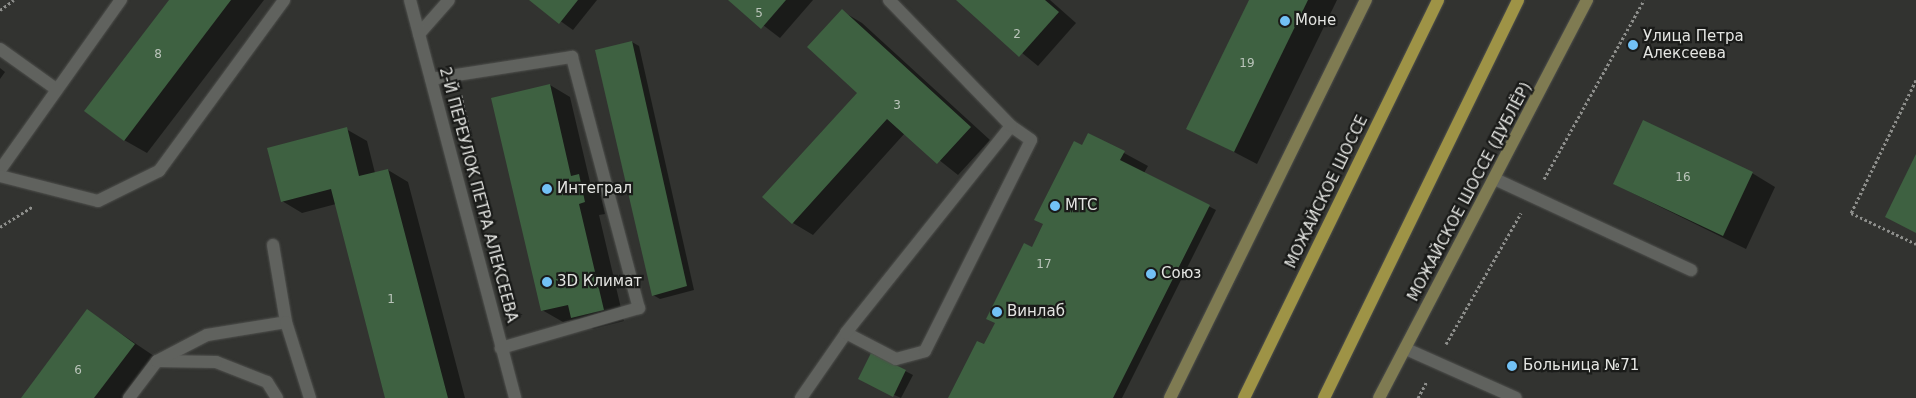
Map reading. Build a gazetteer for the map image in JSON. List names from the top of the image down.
{
  "streets": {
    "main road": ["МОЖАЙСКОЕ ШОССЕ", "МОЖАЙСКОЕ ШОССЕ (ДУБЛЁР)"],
    "street": ["2-Й ПЕРЕУЛОК ПЕТРА АЛЕКСЕЕВА"]
  },
  "places": [
    "Моне",
    "Улица Петра Алексеева",
    "Интеграл",
    "МТС",
    "Союз",
    "3D Климат",
    "Винлаб",
    "Больница №71"
  ],
  "house_numbers": [
    "5",
    "2",
    "8",
    "19",
    "3",
    "16",
    "17",
    "1",
    "6"
  ]
}
